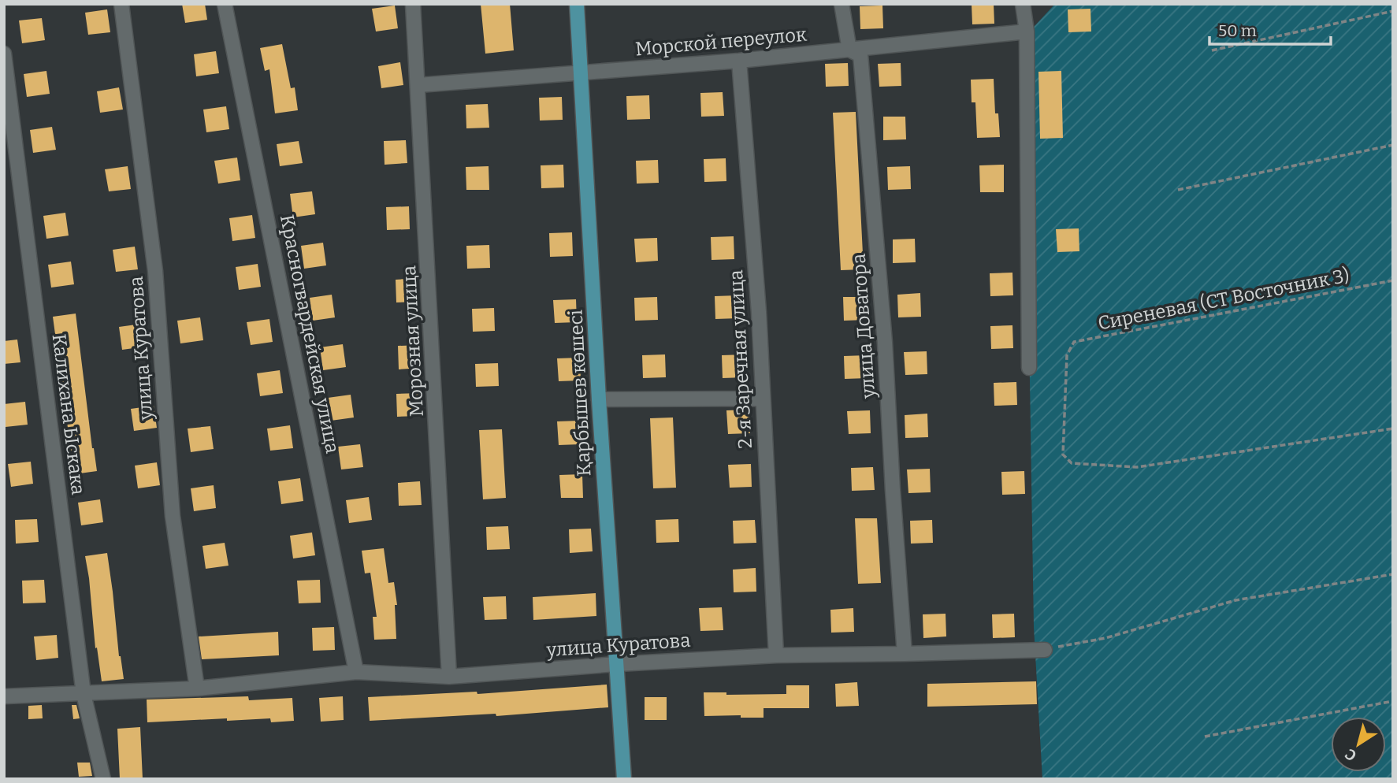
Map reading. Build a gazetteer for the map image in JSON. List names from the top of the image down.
{
  "streets": {
    "main road": ["Қарбышев көшесі"],
    "street": [
      "Морской переулок",
      "улица Доватора",
      "Красногвардейская улица",
      "Морозная улица",
      "улица Куратова",
      "2-я Заречная улица",
      "Калихана Ыскака"
    ],
    "path": ["Сиреневая (СТ Восточник 3)"]
  },
  "crossings": [
    ["Морской переулок", "улица Доватора"],
    ["Морской переулок", "Морозная улица"],
    ["Морской переулок", "2-я Заречная улица"],
    ["Морской переулок", "Қарбышев көшесі"],
    ["улица Доватора", "улица Куратова"],
    ["Красногвардейская улица", "улица Куратова"],
    ["Морозная улица", "улица Куратова"],
    ["улица Куратова", "2-я Заречная улица"],
    ["улица Куратова", "Қарбышев көшесі"],
    ["улица Куратова", "Калихана Ыскака"]
  ],
  "scale_bar": "50 m",
  "north": "bottom left"
}
